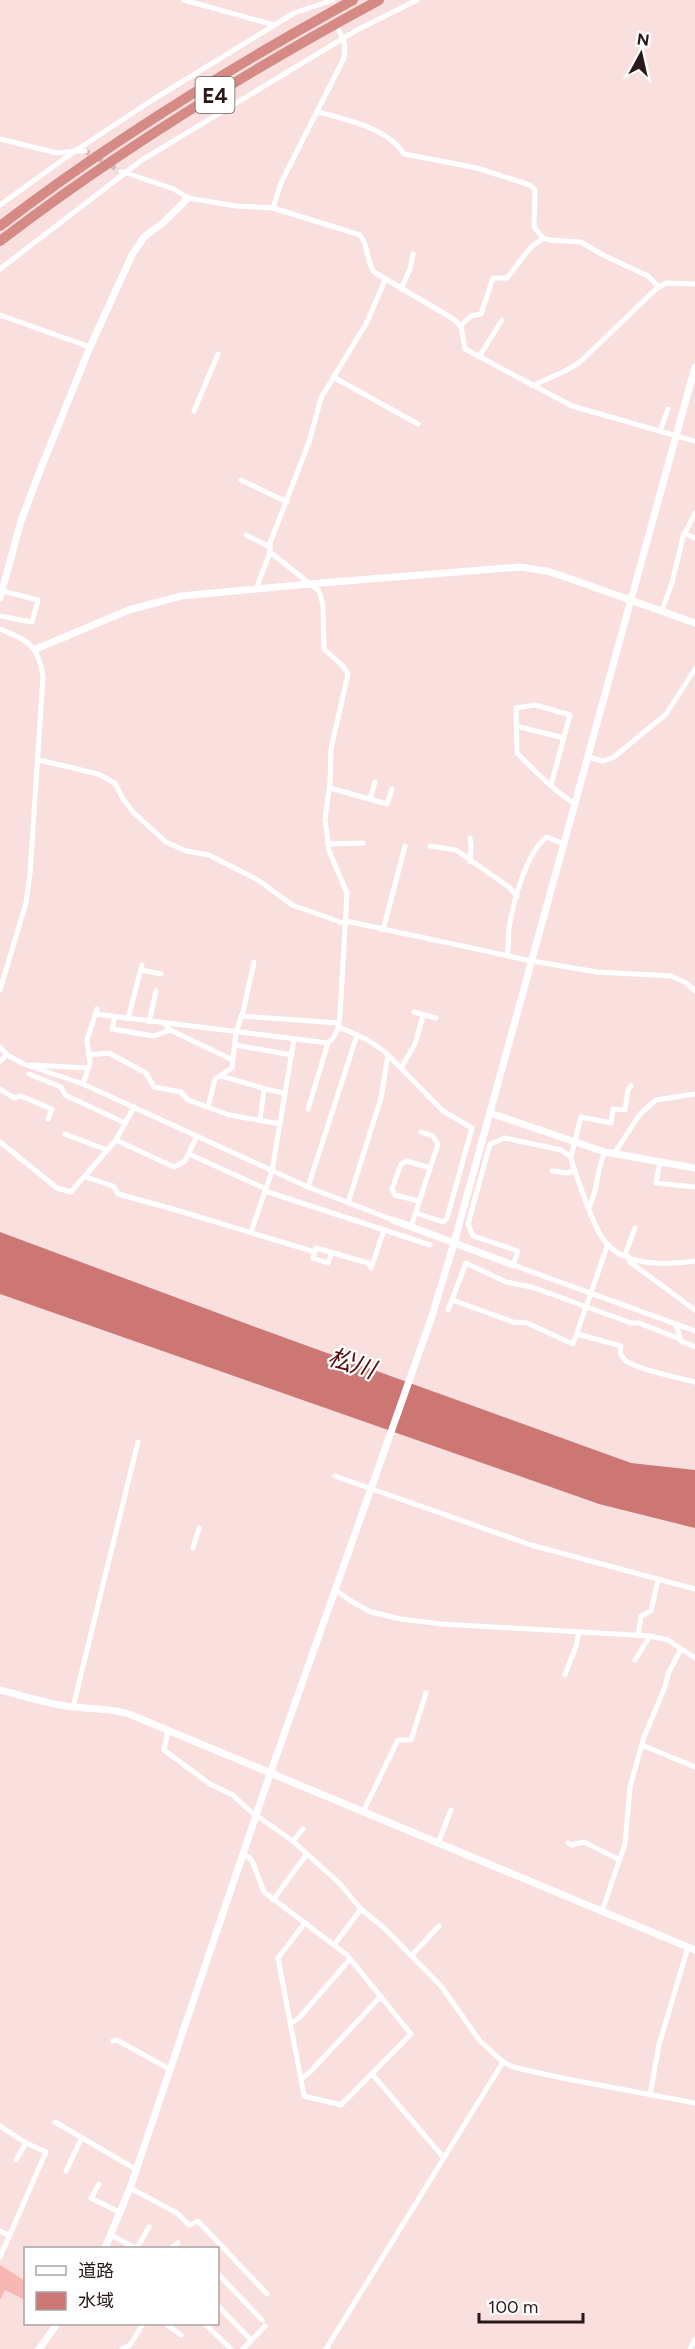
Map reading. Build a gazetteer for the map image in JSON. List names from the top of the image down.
{
  "streets": {
    "highway": ["E4"]
  },
  "water": ["松川"],
  "legend": ["道路", "水域"],
  "scale_bar": "100 m",
  "north": "top"
}
